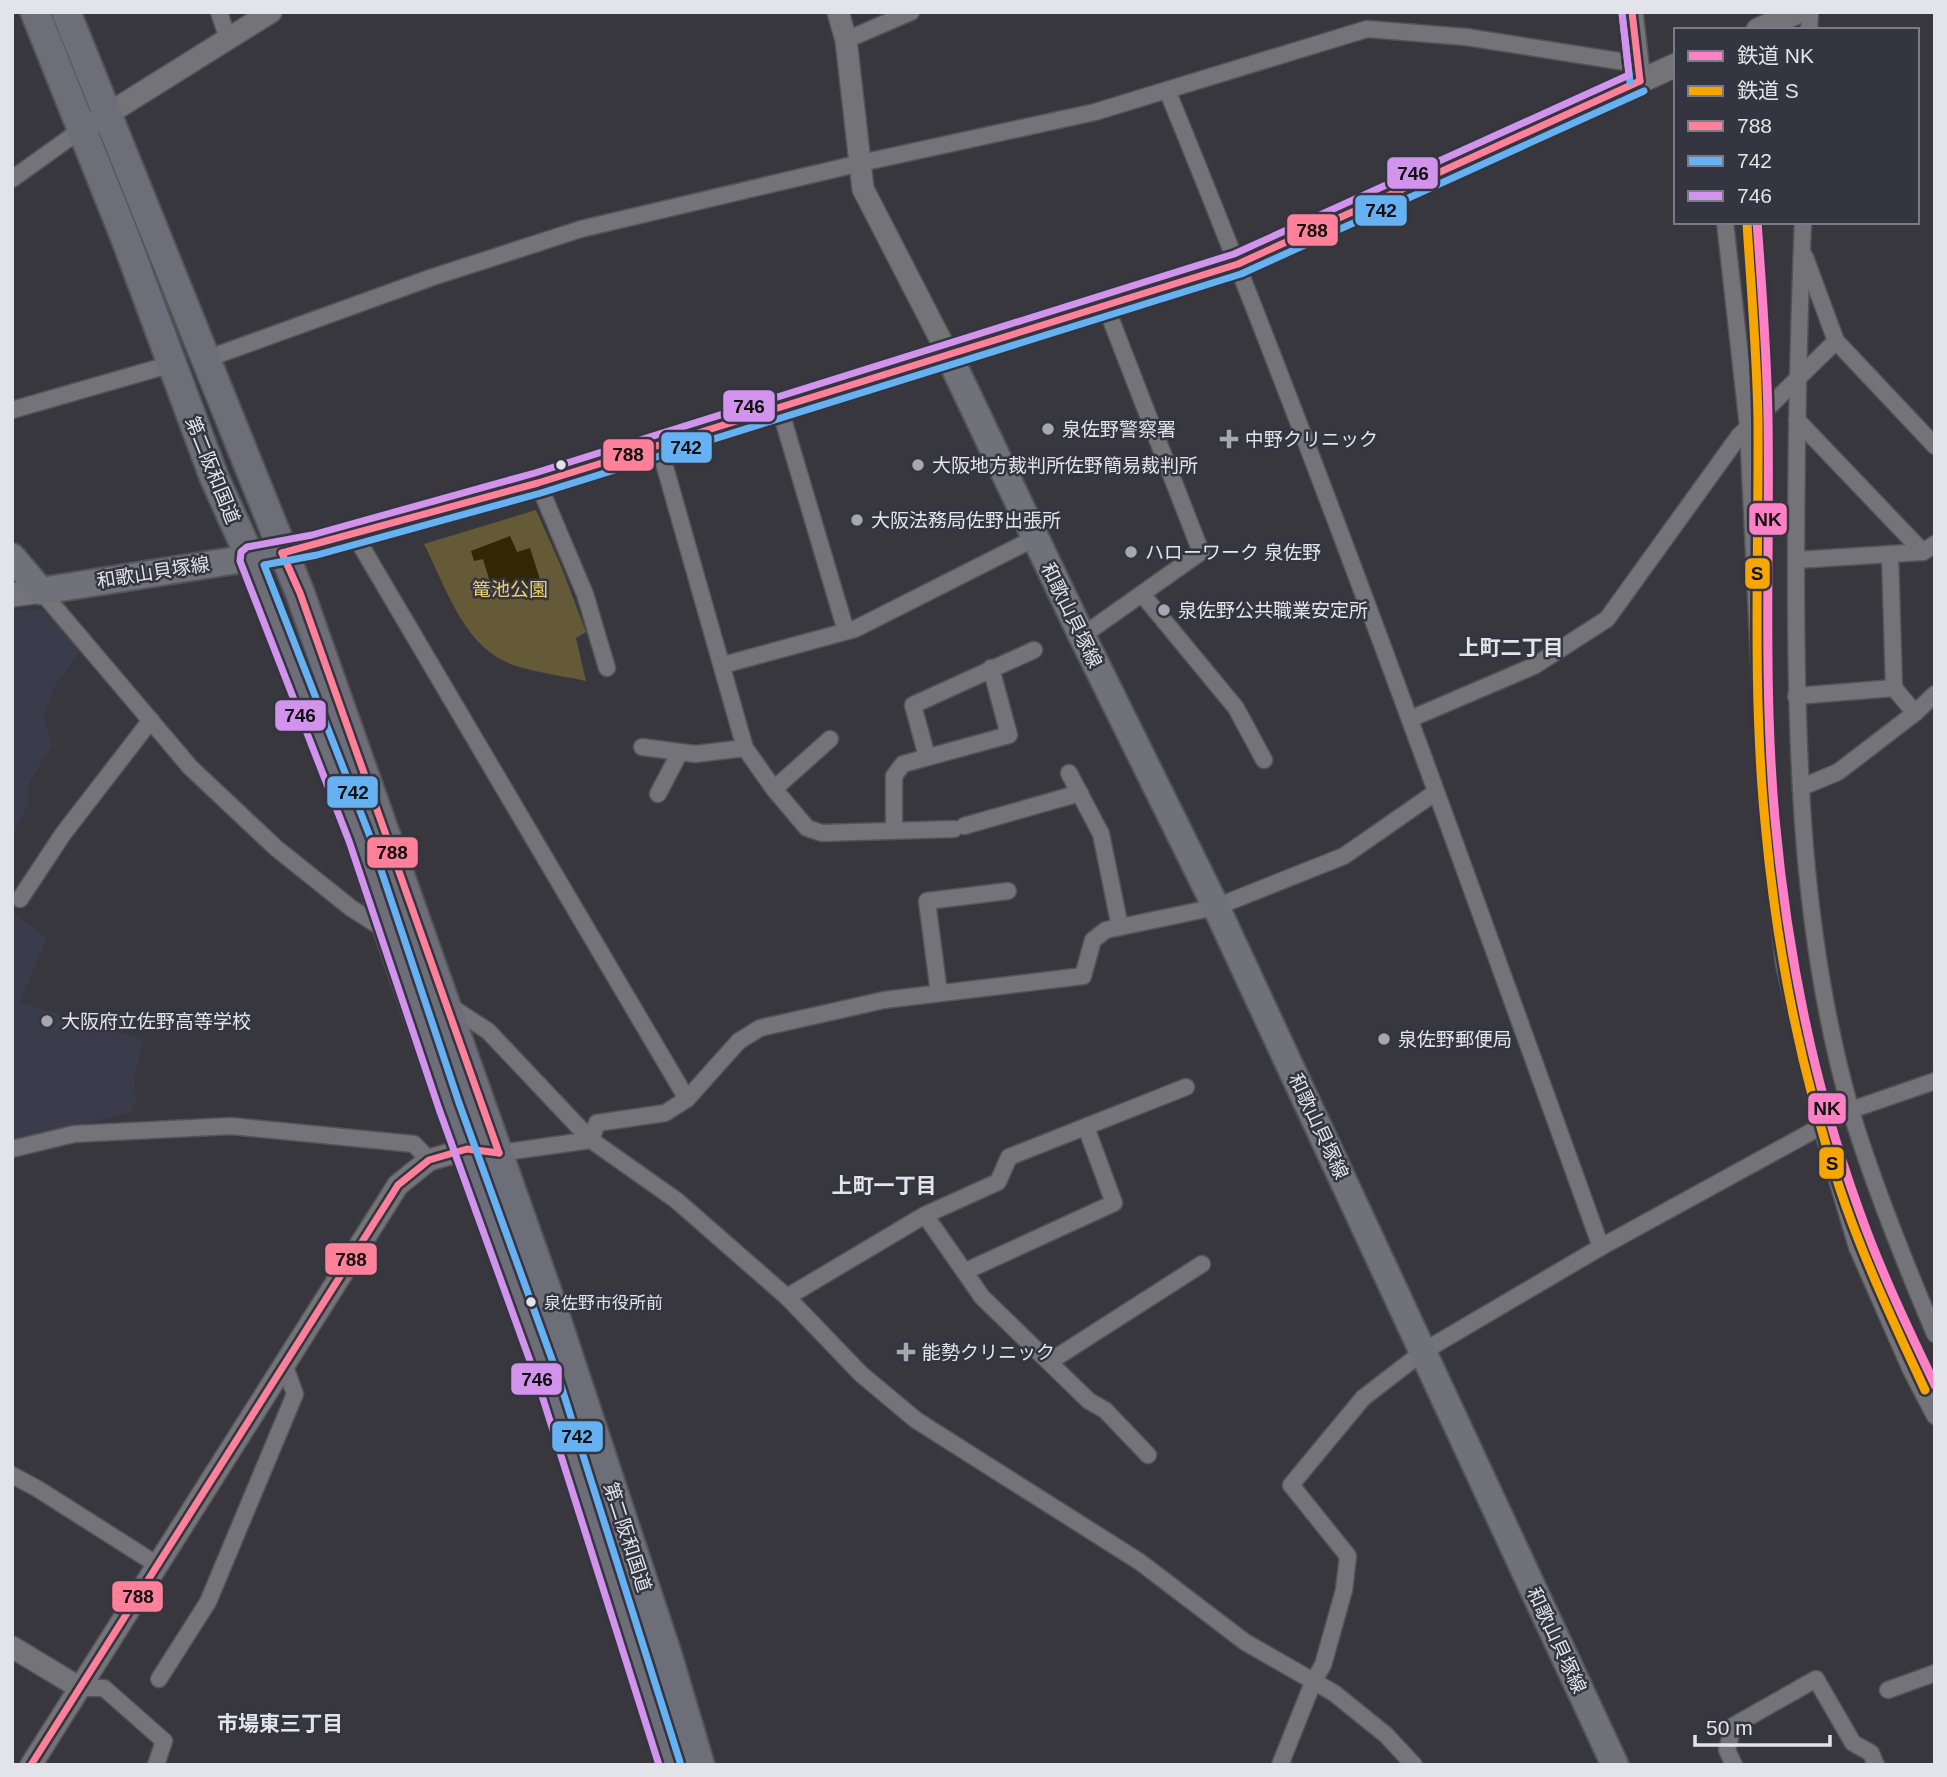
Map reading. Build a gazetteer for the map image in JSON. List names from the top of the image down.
{
  "streets": {
    "highway": ["第二阪和国道"],
    "main road": ["和歌山貝塚線"]
  },
  "crossings": [
    ["第二阪和国道", "和歌山貝塚線"]
  ],
  "districts": ["上町二丁目", "上町一丁目", "市場東三丁目"],
  "parks": ["篭池公園"],
  "places": {
    "other": [
      "泉佐野警察署",
      "大阪地方裁判所佐野簡易裁判所",
      "大阪法務局佐野出張所",
      "ハローワーク 泉佐野",
      "泉佐野公共職業安定所",
      "大阪府立佐野高等学校",
      "泉佐野郵便局",
      "泉佐野市役所前"
    ],
    "health": ["中野クリニック", "能勢クリニック"]
  },
  "lines": [
    "transit line 788",
    "transit line 742",
    "transit line 746",
    "rail line NK",
    "rail line S"
  ],
  "legend": [
    "鉄道 NK",
    "鉄道 S",
    "788",
    "742",
    "746"
  ],
  "scale_bar": "50 m"
}
